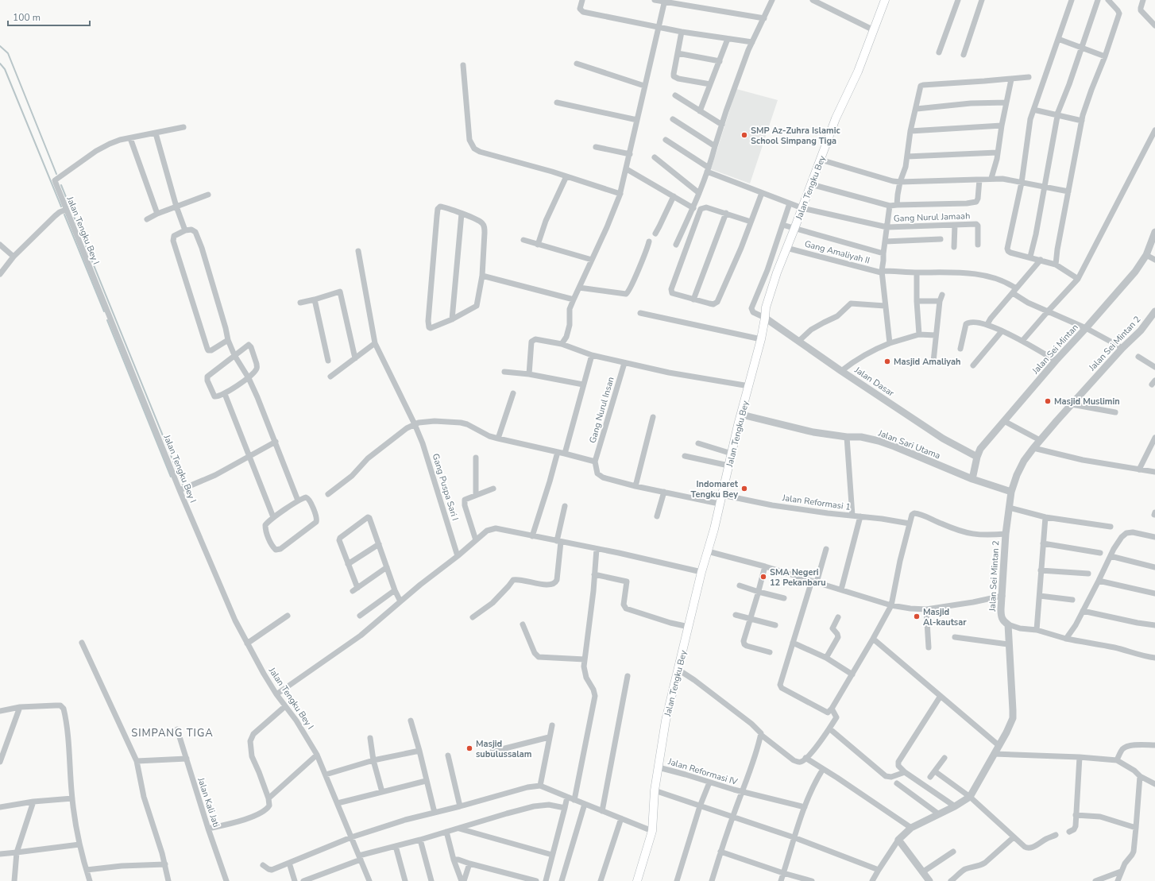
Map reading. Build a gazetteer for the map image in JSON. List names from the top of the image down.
{
  "streets": {
    "main road": ["Jalan Tengku Bey"],
    "street": [
      "Gang Nurul Jamaah",
      "Jalan Tengku Bey I",
      "Gang Amaliyah II",
      "Jalan Sei Mintan 2",
      "Jalan Sei Mintan",
      "Jalan Dasar",
      "Gang Nurul Insan",
      "Jalan Sari Utama",
      "Gang Puspa Sari I",
      "Jalan Reformasi 1",
      "Jalan Reformasi IV",
      "Jalan Kali Jati"
    ]
  },
  "crossings": [
    ["Jalan Tengku Bey", "Gang Nurul Jamaah"],
    ["Jalan Tengku Bey", "Gang Amaliyah II"],
    ["Jalan Tengku Bey", "Jalan Dasar"],
    ["Jalan Tengku Bey", "Jalan Sari Utama"],
    ["Jalan Tengku Bey", "Jalan Reformasi 1"],
    ["Jalan Tengku Bey", "Jalan Reformasi IV"],
    ["Jalan Sei Mintan 2", "Jalan Sari Utama"],
    ["Jalan Sei Mintan", "Jalan Dasar"],
    ["Jalan Sei Mintan", "Jalan Sari Utama"]
  ],
  "districts": ["SIMPANG TIGA"],
  "places": [
    "SMP Az-Zuhra Islamic School Simpang Tiga",
    "Masjid Amaliyah",
    "Masjid Muslimin",
    "Indomaret Tengku Bey",
    "SMA Negeri 12 Pekanbaru",
    "Masjid Al-kautsar",
    "Masjid subulussalam"
  ],
  "scale_bar": "100 m"
}
